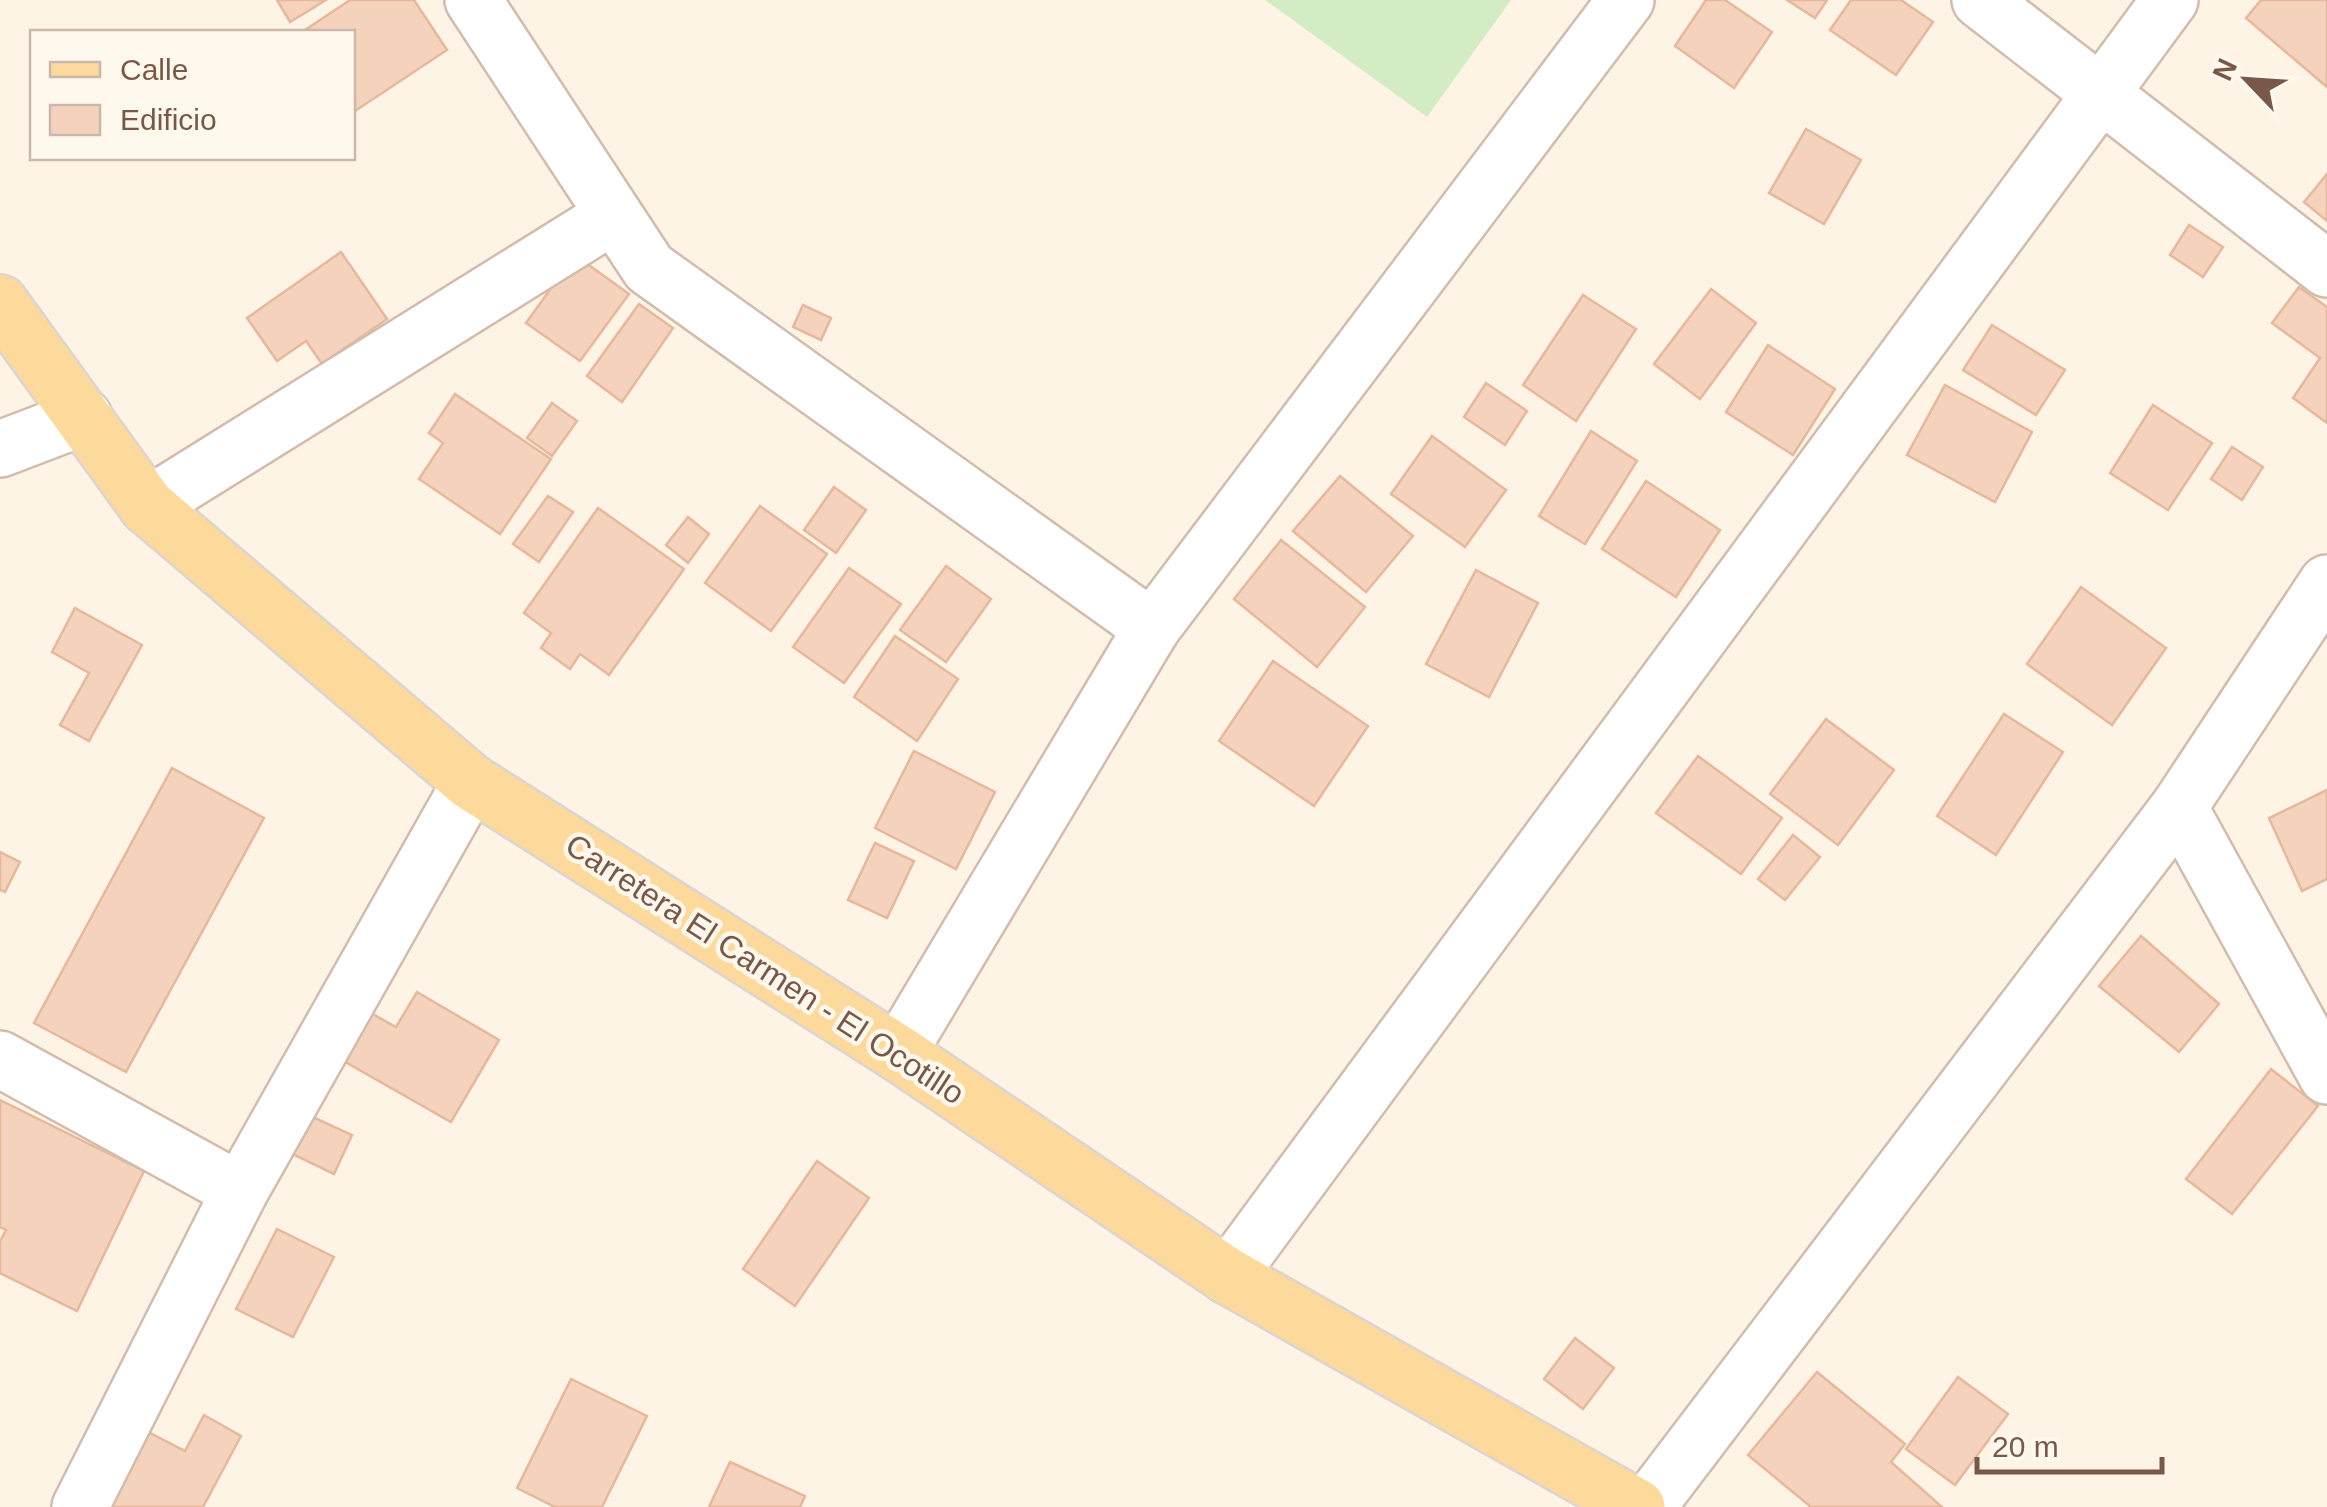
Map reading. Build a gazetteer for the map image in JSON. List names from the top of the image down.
{
  "streets": {
    "main road": ["Carretera El Carmen - El Ocotillo"]
  },
  "legend": ["Calle", "Edificio"],
  "scale_bar": "20 m",
  "north": "top left"
}
